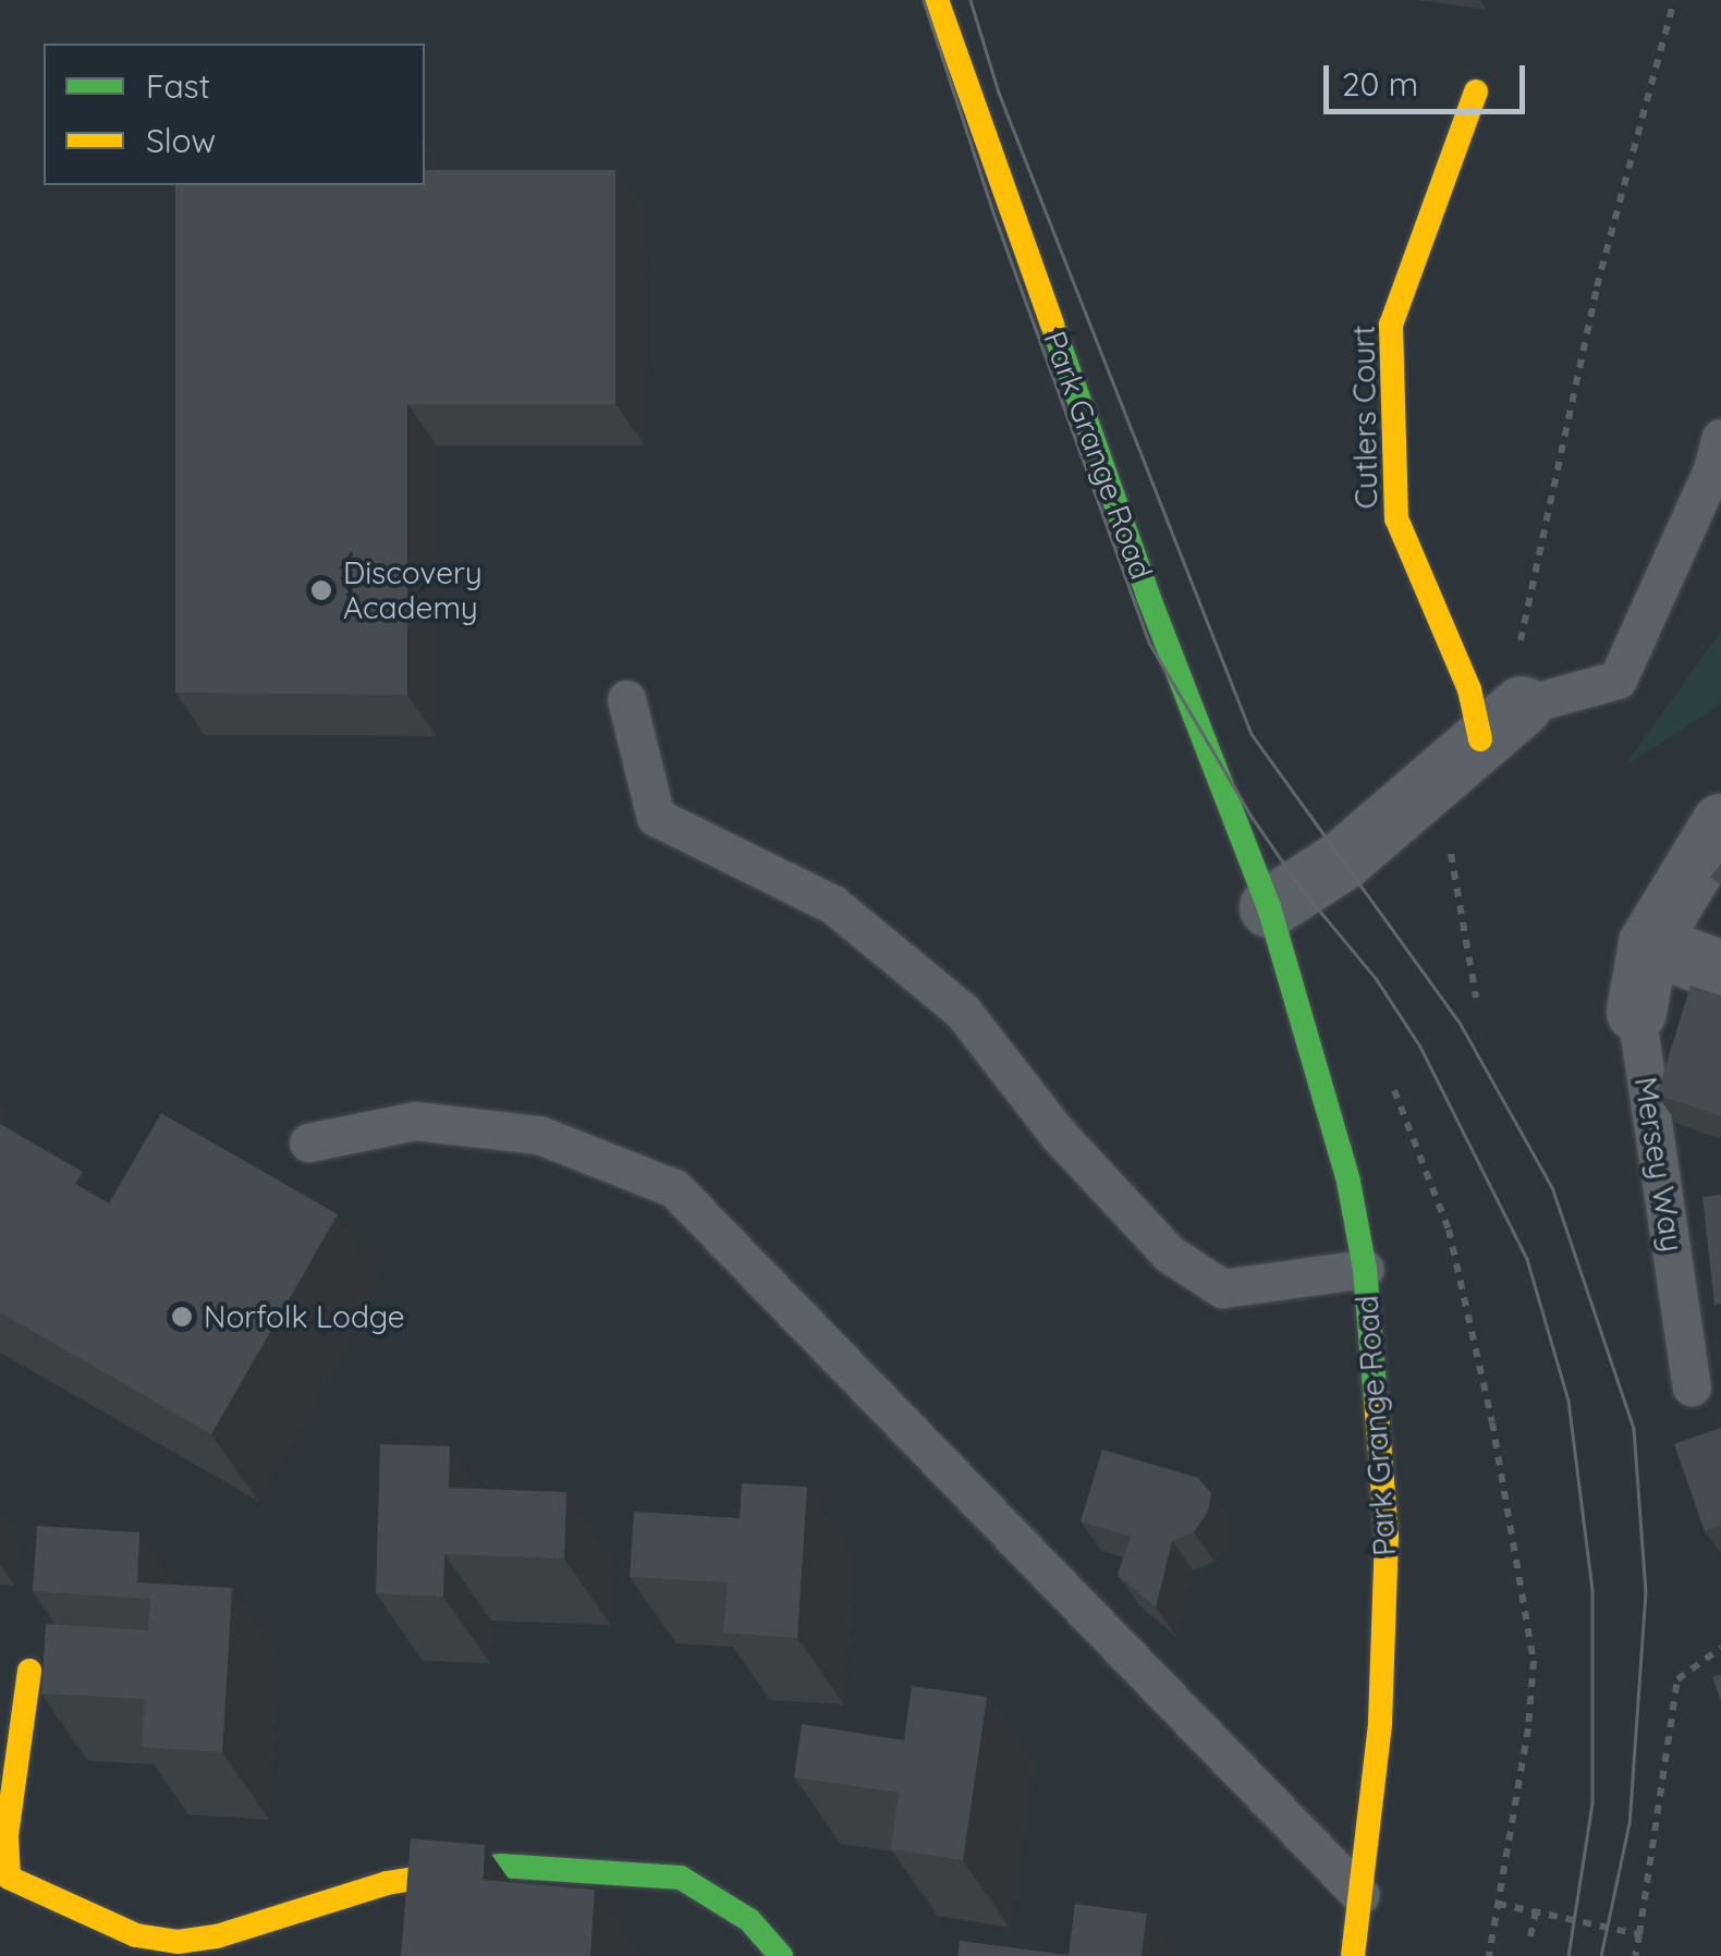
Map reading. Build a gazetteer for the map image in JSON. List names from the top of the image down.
{
  "streets": {
    "street": ["Cutlers Court", "Park Grange Road", "Mersey Way"]
  },
  "places": ["Discovery Academy", "Norfolk Lodge"],
  "legend": ["Fast", "Slow"],
  "scale_bar": "20 m"
}
